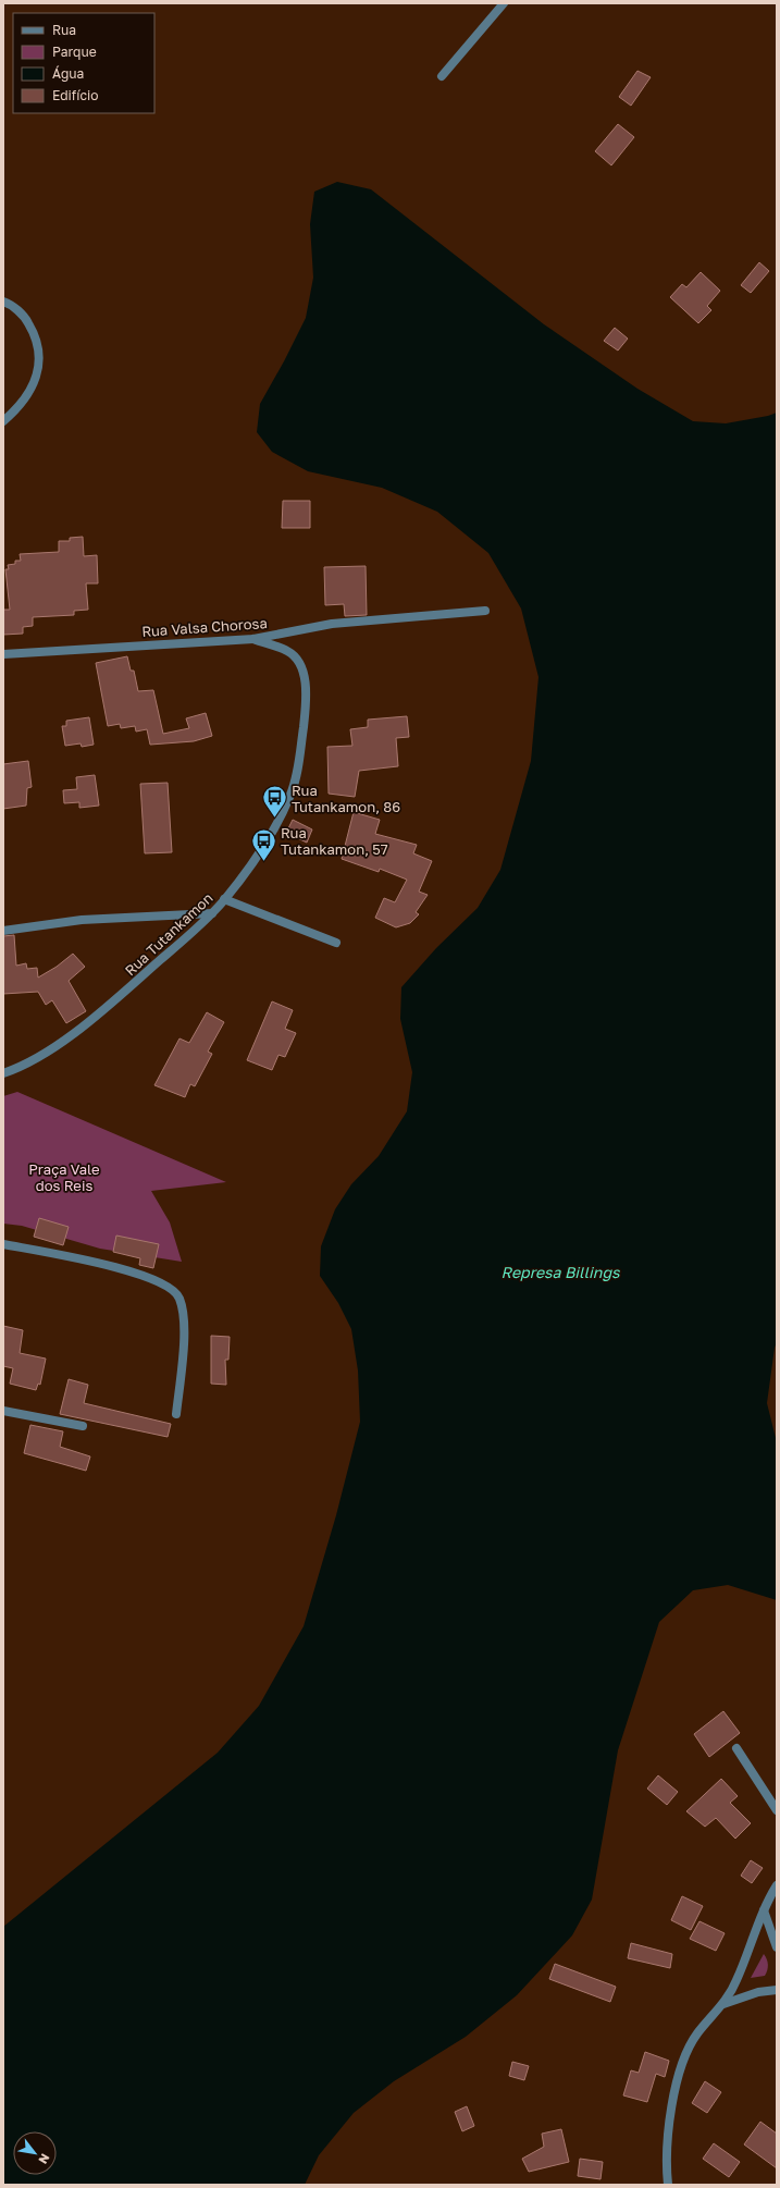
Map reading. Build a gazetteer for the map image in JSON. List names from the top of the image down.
{
  "streets": {
    "street": ["Rua Valsa Chorosa", "Rua Tutankamon"]
  },
  "crossings": [
    ["Rua Valsa Chorosa", "Rua Tutankamon"]
  ],
  "water": ["Represa Billings"],
  "parks": ["Praça Vale dos Reis"],
  "places": {
    "bus stop": ["Rua Tutankamon, 86", "Rua Tutankamon, 57"]
  },
  "legend": [
    "Rua",
    "Parque",
    "Água",
    "Edifício"
  ],
  "north": "bottom right"
}
